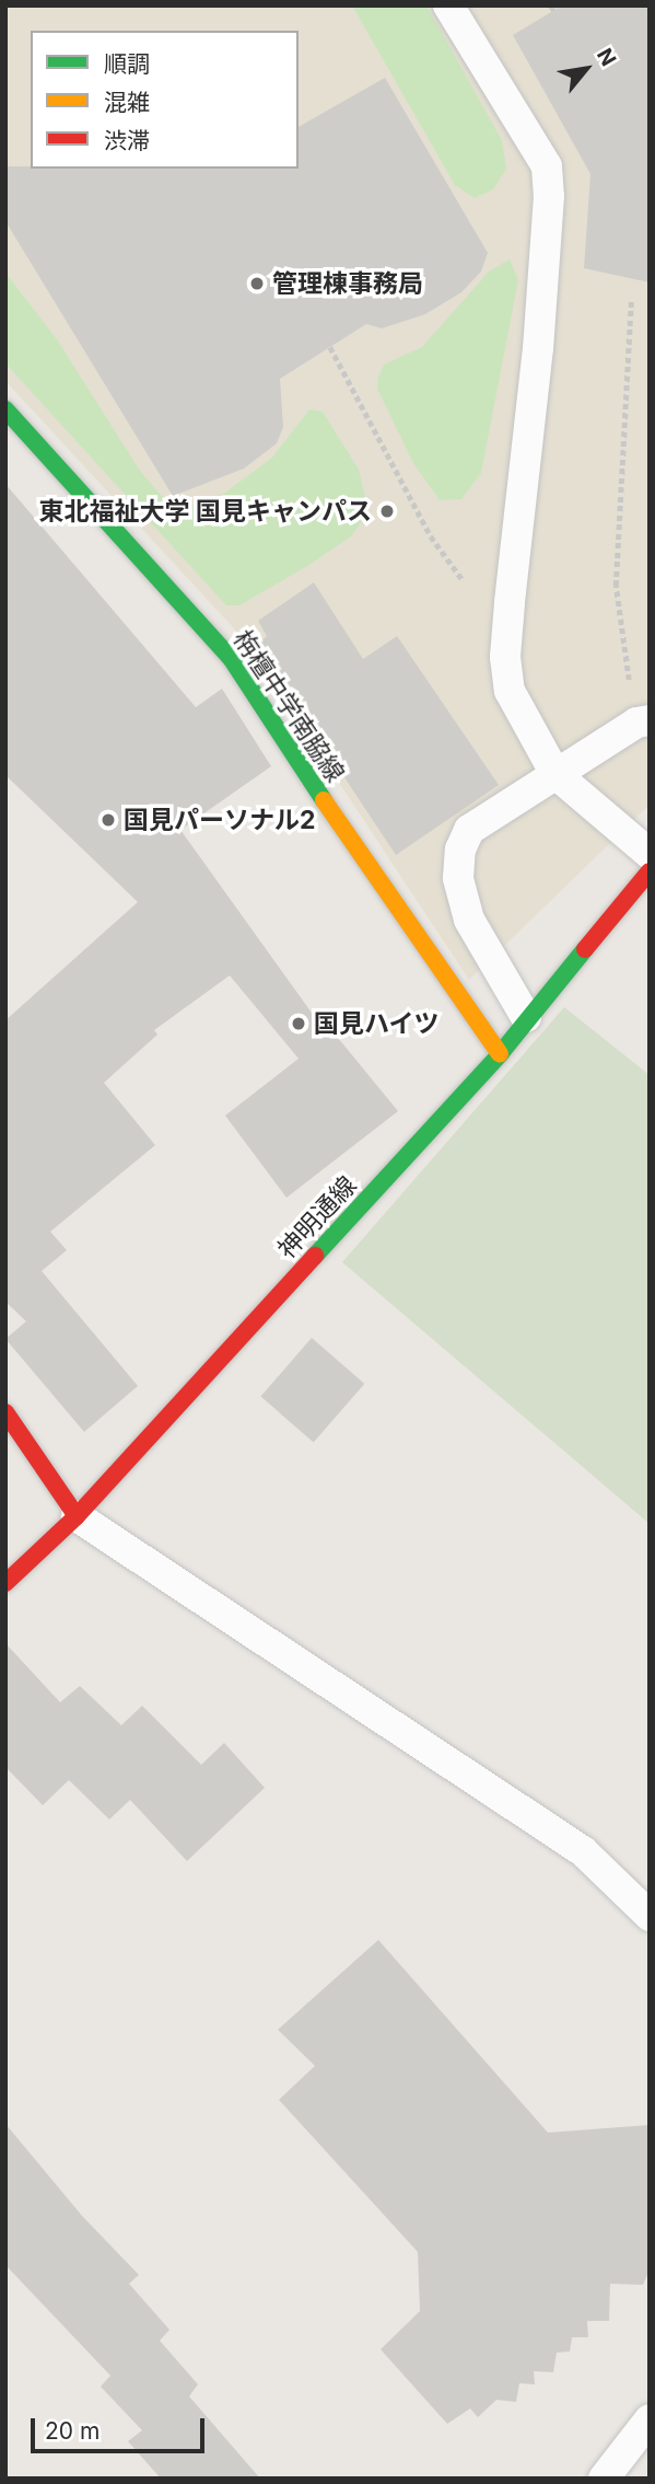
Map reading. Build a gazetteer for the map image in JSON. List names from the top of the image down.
{
  "streets": {
    "street": ["栴檀中学南脇線", "神明通線"]
  },
  "crossings": [
    ["栴檀中学南脇線", "神明通線"]
  ],
  "places": [
    "管理棟事務局",
    "東北福祉大学 国見キャンパス",
    "国見パーソナル2",
    "国見ハイツ"
  ],
  "legend": ["順調", "混雑", "渋滞"],
  "scale_bar": "20 m",
  "north": "top right"
}
